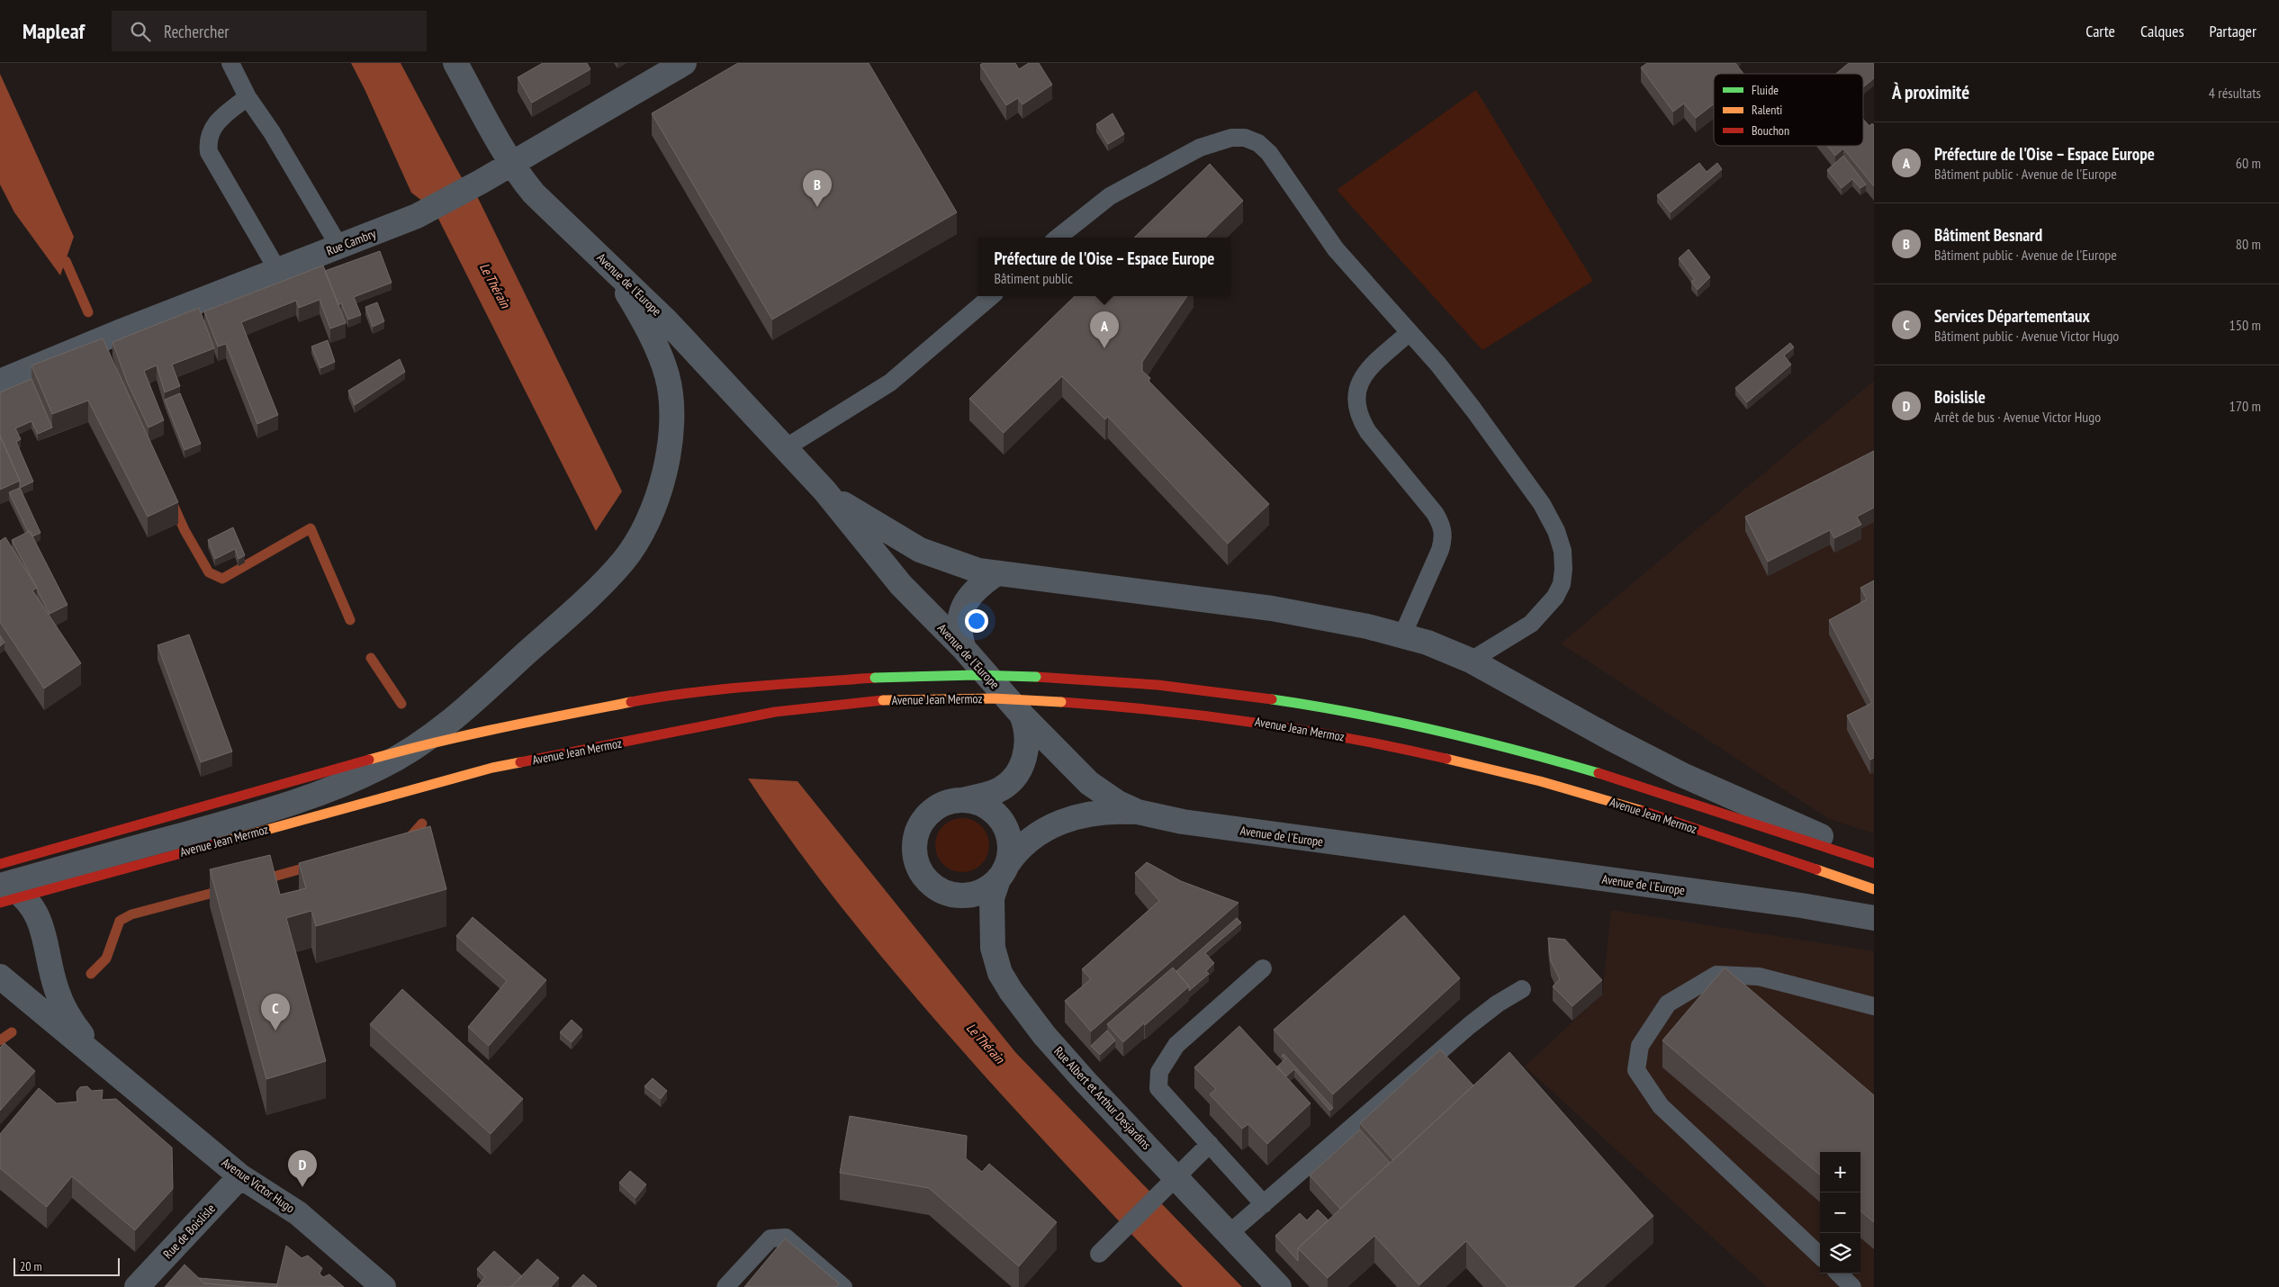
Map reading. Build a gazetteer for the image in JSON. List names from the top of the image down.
{
  "streets": {
    "main road": ["Avenue Jean Mermoz"],
    "street": [
      "Rue Cambry",
      "Avenue de l'Europe",
      "Rue Albert et Arthur Desjardins",
      "Avenue Victor Hugo",
      "Rue de Boislisle"
    ]
  },
  "crossings": [
    ["Rue Cambry", "Avenue de l'Europe"],
    ["Avenue Jean Mermoz", "Avenue Victor Hugo"],
    ["Avenue Victor Hugo", "Rue de Boislisle"]
  ],
  "water": ["Le Thérain"],
  "legend": ["Fluide", "Ralenti", "Bouchon"],
  "scale_bar": "20 m",
  "page": {
    "header": "Mapleaf",
    "search": "Rechercher",
    "nav": ["Carte", "Calques", "Partager"],
    "heading": ["À proximité", "4 résultats"],
    "list": [
      {
        "mark": "A",
        "name": "Préfecture de l'Oise – Espace Europe",
        "note": "Bâtiment public · Avenue de l'Europe",
        "value": "60 m"
      },
      {
        "mark": "B",
        "name": "Bâtiment Besnard",
        "note": "Bâtiment public · Avenue de l'Europe",
        "value": "80 m"
      },
      {
        "mark": "C",
        "name": "Services Départementaux",
        "note": "Bâtiment public · Avenue Victor Hugo",
        "value": "150 m"
      },
      {
        "mark": "D",
        "name": "Boislisle",
        "note": "Arrêt de bus · Avenue Victor Hugo",
        "value": "170 m"
      }
    ],
    "pins": [
      "B",
      "A",
      "C",
      "D"
    ],
    "popup": ["Préfecture de l'Oise – Espace Europe", "Bâtiment public"],
    "map_buttons": ["+", "−"],
    "scale": "20 m"
  }
}
